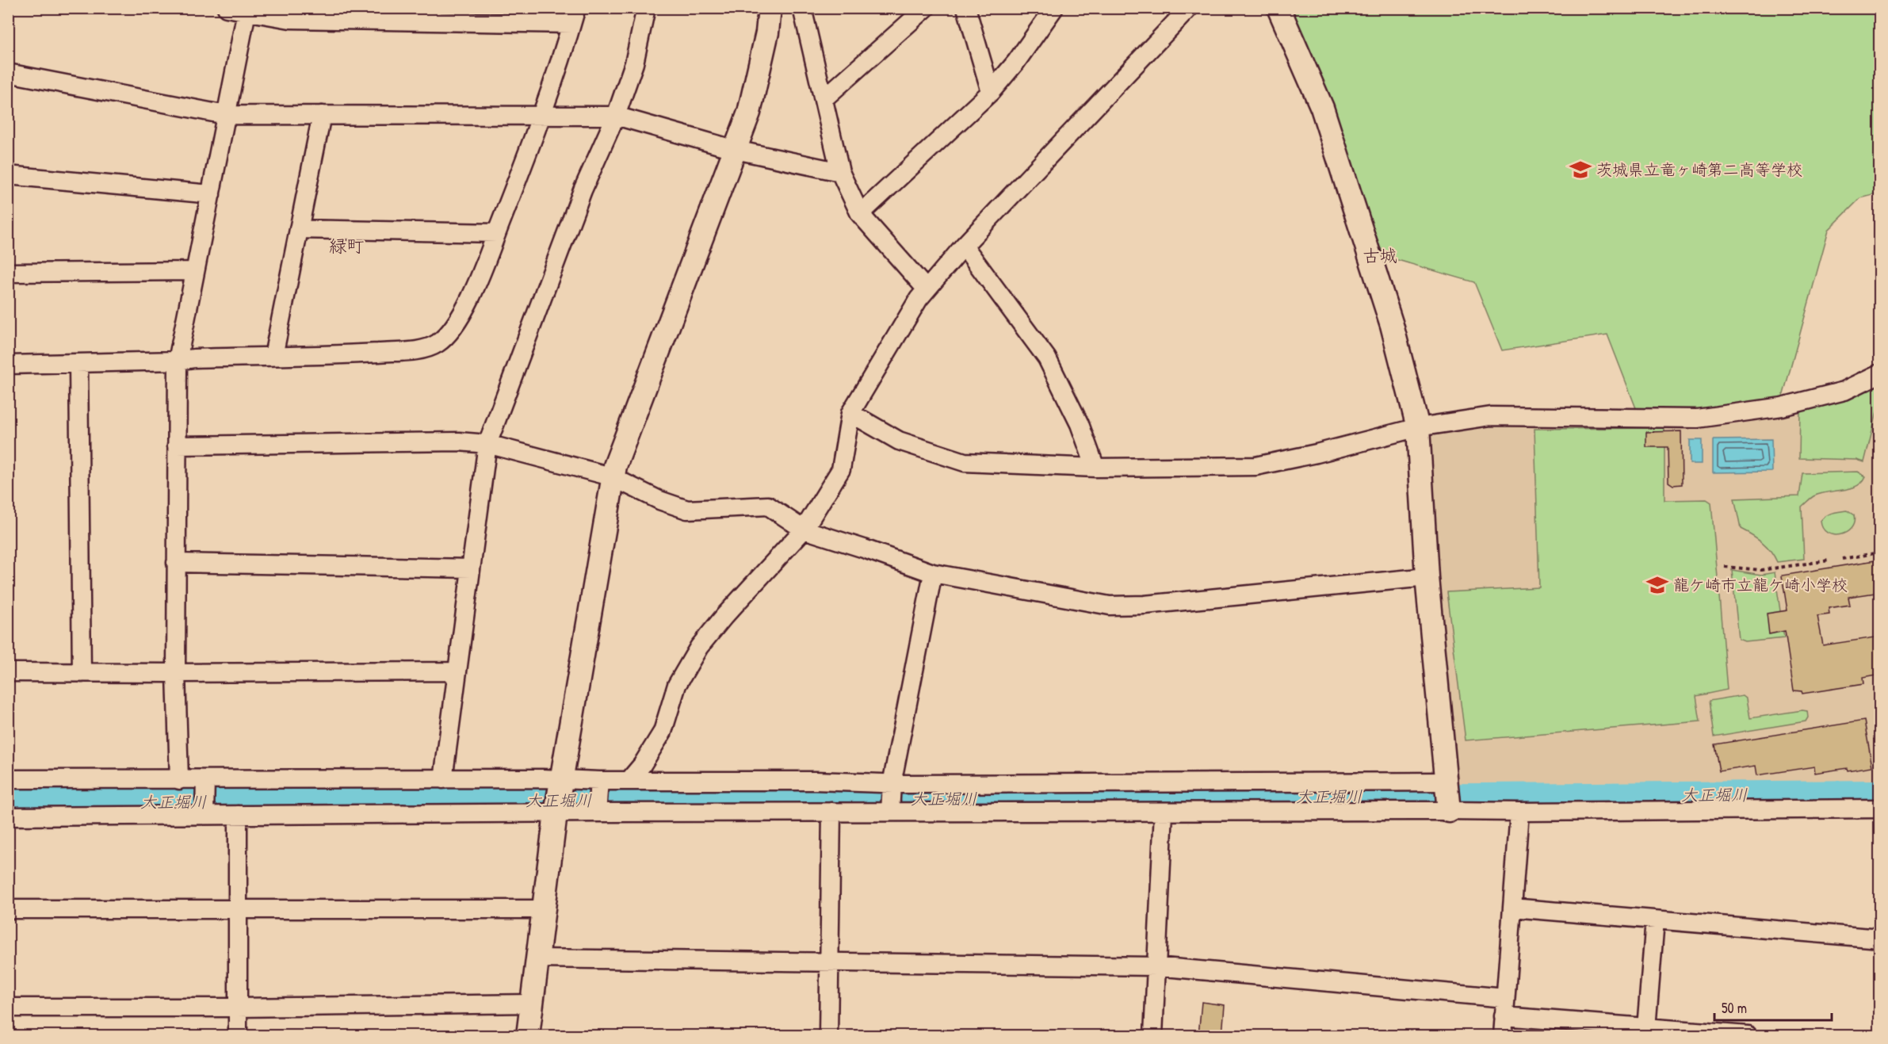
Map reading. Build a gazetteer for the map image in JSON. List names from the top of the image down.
{
  "districts": ["緑町", "古城"],
  "water": ["大正堀川"],
  "places": {
    "school or university": ["茨城県立竜ヶ崎第二高等学校", "龍ケ崎市立龍ケ崎小学校"]
  },
  "scale_bar": "50 m"
}
